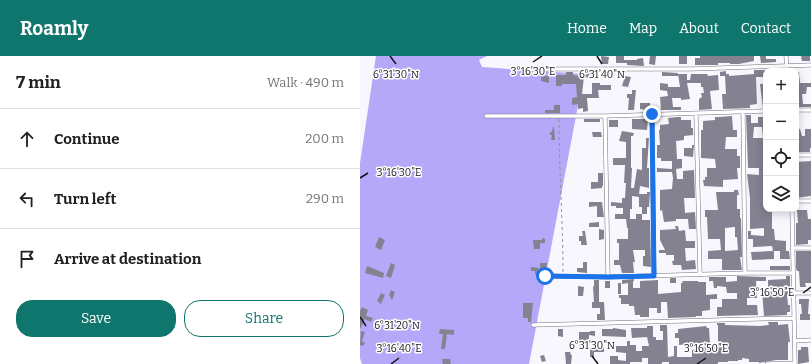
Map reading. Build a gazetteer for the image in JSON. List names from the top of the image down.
{
  "page": {
    "header": "Roamly",
    "nav": [
      "Home",
      "Map",
      "About",
      "Contact"
    ],
    "heading": ["7 min", "Walk · 490 m"],
    "map_buttons": ["+", "−"],
    "list": [
      ["Continue", "200 m"],
      ["Turn left", "290 m"],
      "Arrive at destination"
    ],
    "buttons": ["Save", "Share"]
  },
  "coordinates": [
    "3°16'30\"E",
    "6°31'30\"N",
    "6°31'40\"N",
    "3°16'50\"E",
    "6°31'20\"N",
    "3°16'40\"E"
  ]
}
